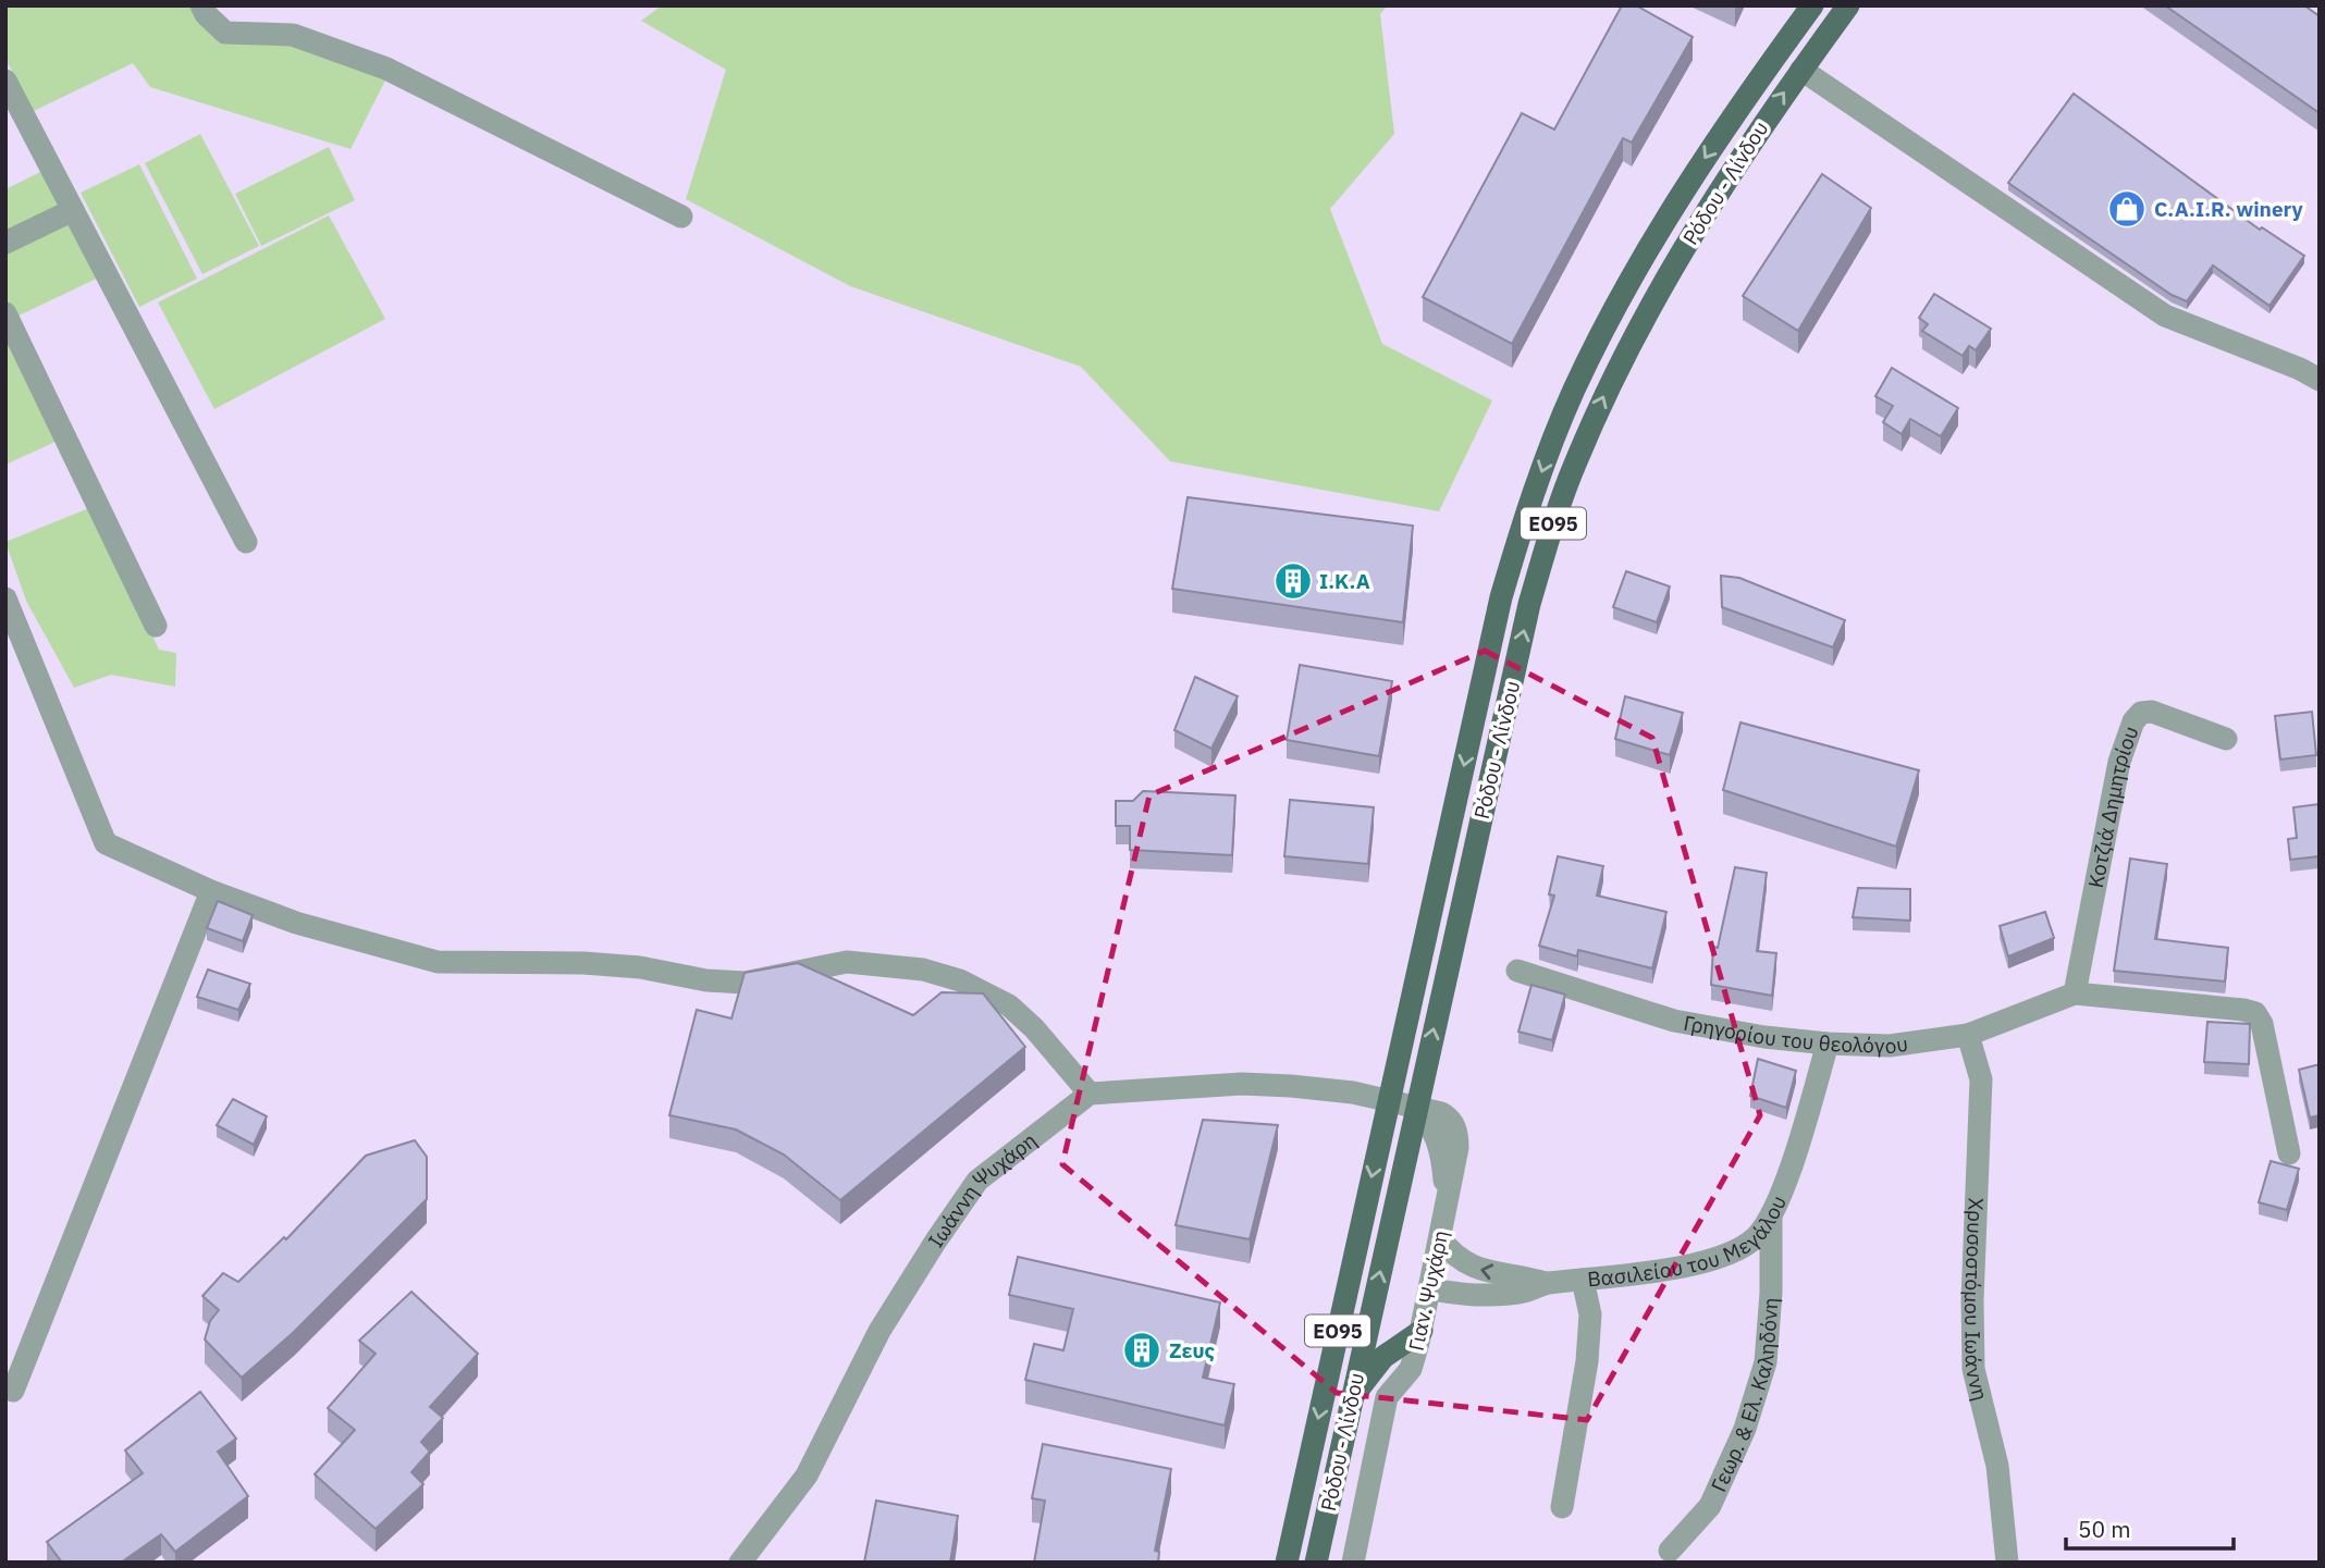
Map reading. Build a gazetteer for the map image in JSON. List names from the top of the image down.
{
  "streets": {
    "main road": ["Ρόδου - Λίνδου", "ΕΟ95"],
    "street": [
      "Κοτζιά Δημητρίου",
      "Γρηγορίου του θεολόγου",
      "Ιωάννη Ψυχάρη",
      "Βασιλείου του Μεγάλου",
      "Γιαν. Ψυχάρη",
      "Χρυσοστόμου Ιωάννη",
      "Γεωρ. & Ελ. Καληδόνη"
    ]
  },
  "crossings": [
    ["Ρόδου - Λίνδου", "Γιαν. Ψυχάρη"],
    ["Κοτζιά Δημητρίου", "Γρηγορίου του θεολόγου"],
    ["Γρηγορίου του θεολόγου", "Βασιλείου του Μεγάλου"],
    ["Γρηγορίου του θεολόγου", "Χρυσοστόμου Ιωάννη"],
    ["Βασιλείου του Μεγάλου", "Γιαν. Ψυχάρη"],
    ["Βασιλείου του Μεγάλου", "Γεωρ. & Ελ. Καληδόνη"]
  ],
  "places": {
    "shop": ["C.A.I.R. winery"],
    "building": ["Ι.Κ.Α", "Ζευς"]
  },
  "scale_bar": "50 m"
}
